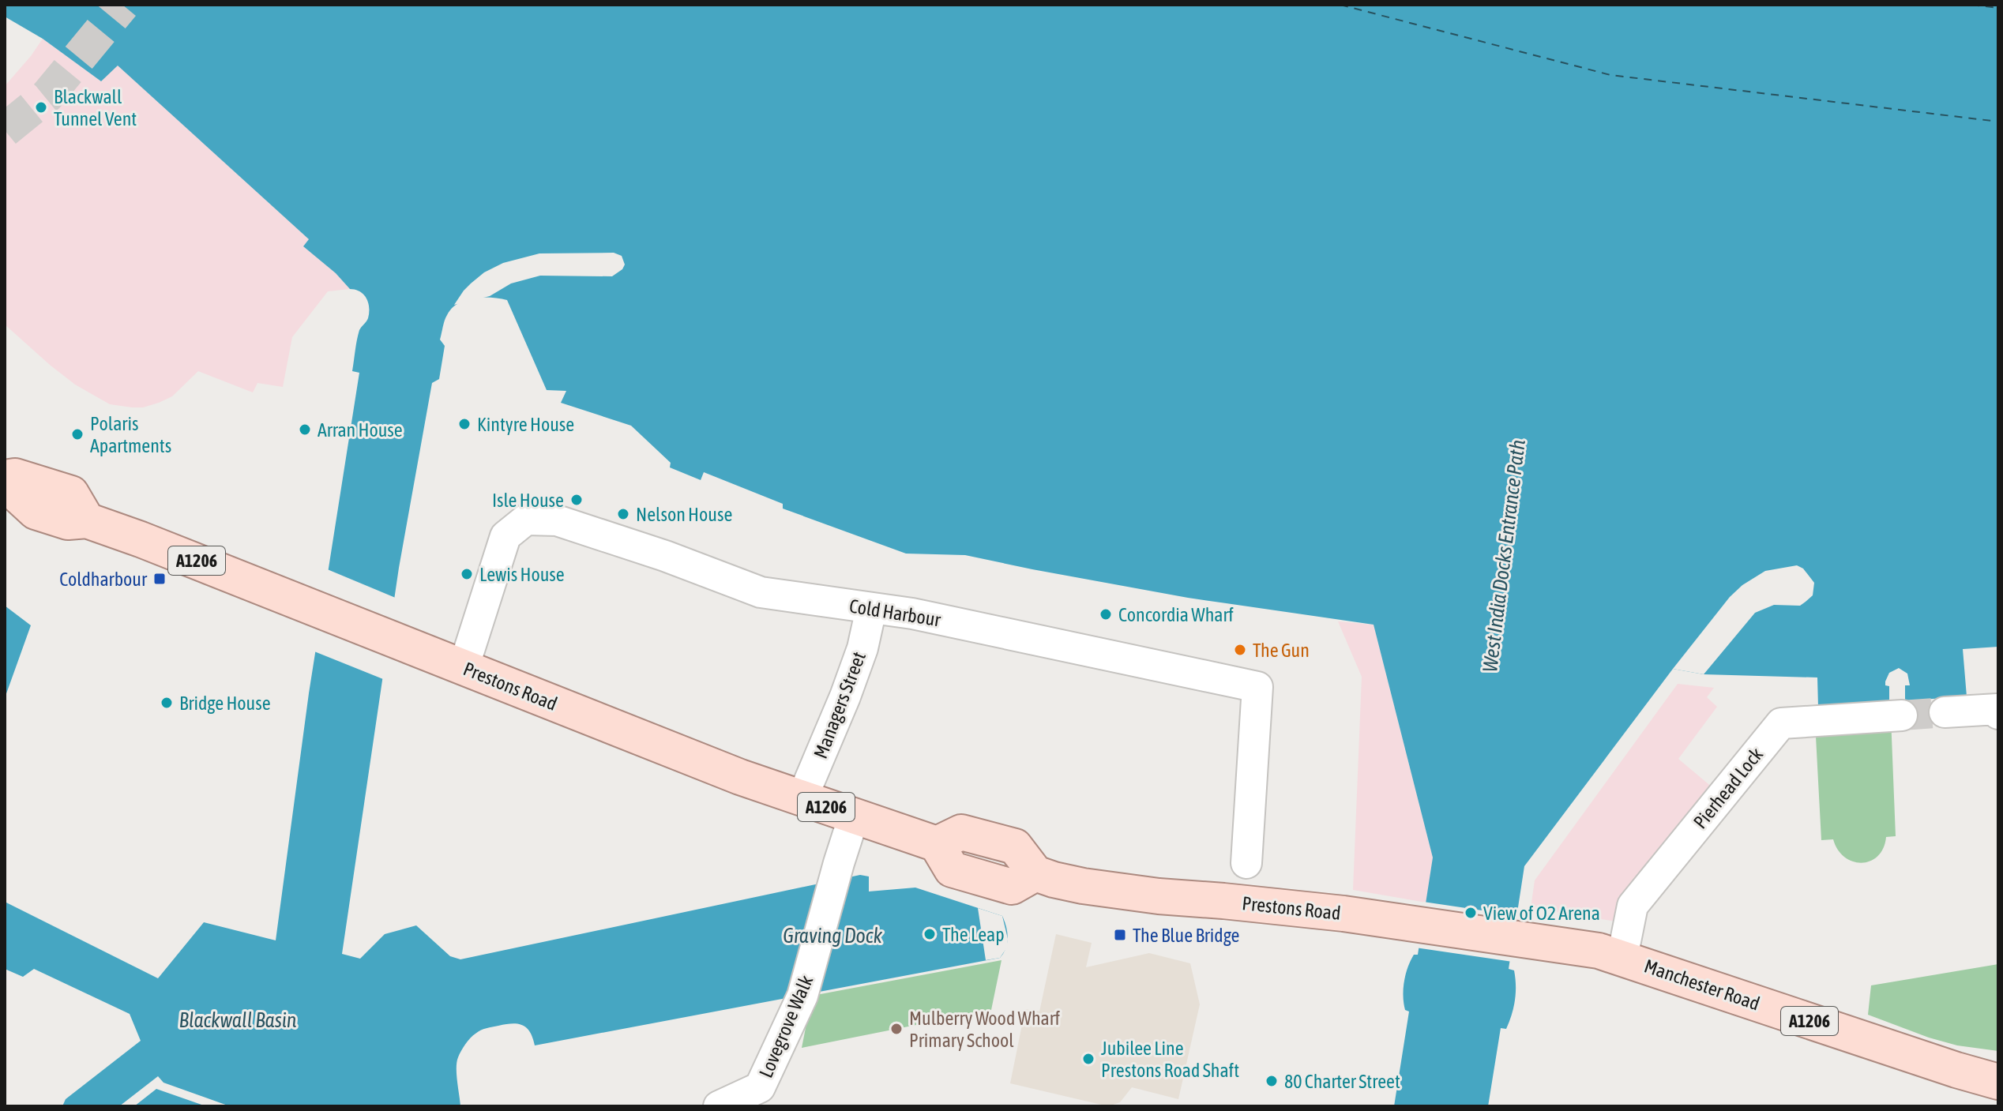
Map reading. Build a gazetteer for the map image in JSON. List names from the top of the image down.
{
  "streets": {
    "main road": ["A1206", "Prestons Road", "Manchester Road"],
    "street": [
      "Cold Harbour",
      "Managers Street",
      "Pierhead Lock",
      "Lovegrove Walk"
    ]
  },
  "crossings": [
    ["Cold Harbour", "Prestons Road"],
    ["Cold Harbour", "Managers Street"],
    ["Prestons Road", "Managers Street"],
    ["Prestons Road", "Manchester Road"],
    ["Prestons Road", "Lovegrove Walk"],
    ["Pierhead Lock", "Manchester Road"]
  ],
  "water": ["West India Docks Entrance Path", "Graving Dock", "Blackwall Basin"],
  "places": {
    "other": [
      "Blackwall Tunnel Vent",
      "Kintyre House",
      "Arran House",
      "Polaris Apartments",
      "Isle House",
      "Nelson House",
      "Lewis House",
      "Concordia Wharf",
      "The Gun",
      "Bridge House",
      "View of O2 Arena",
      "The Leap",
      "Mulberry Wood Wharf Primary School",
      "Jubilee Line Prestons Road Shaft",
      "80 Charter Street"
    ],
    "transit": ["Coldharbour", "The Blue Bridge"]
  }
}
